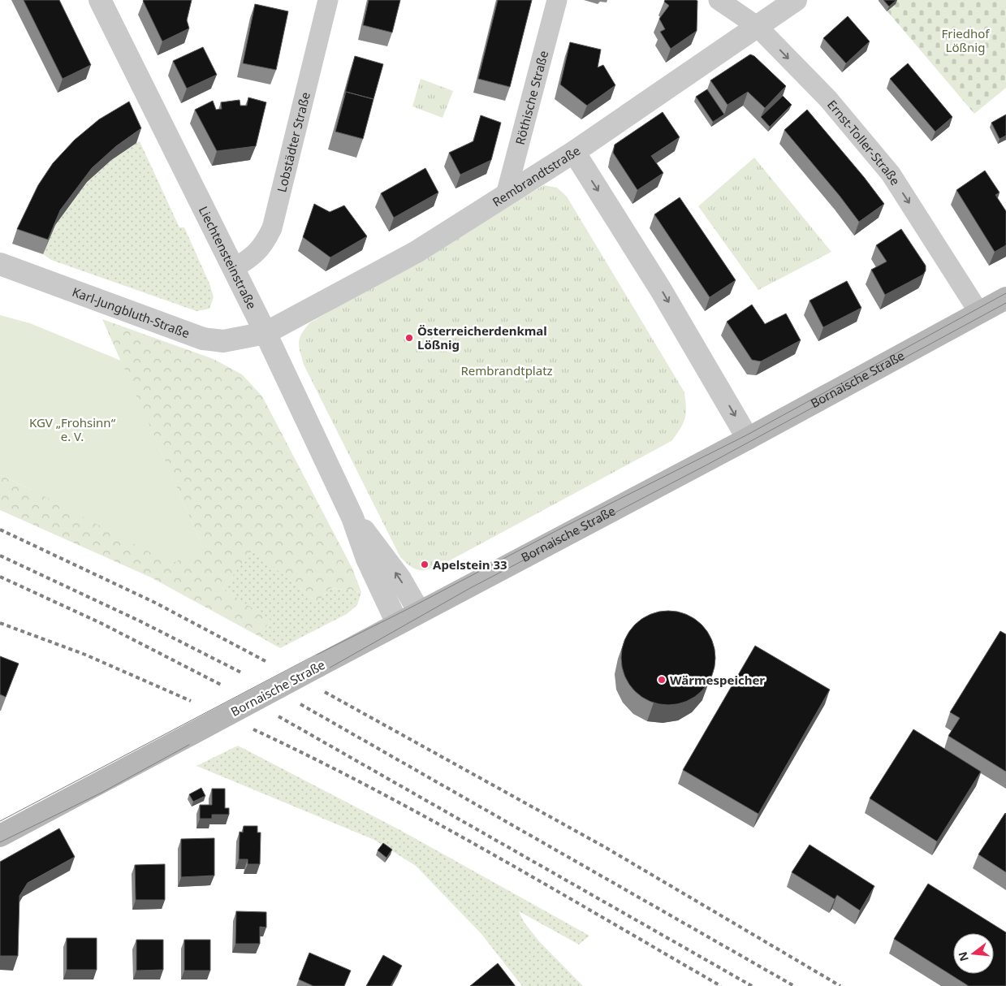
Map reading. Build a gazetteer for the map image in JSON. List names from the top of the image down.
{
  "streets": {
    "main road": ["Bornaische Straße"],
    "street": [
      "Röthische Straße",
      "Lobstädter Straße",
      "Ernst-Toller-Straße",
      "Rembrandtstraße",
      "Liechtensteinstraße",
      "Karl-Jungbluth-Straße"
    ]
  },
  "crossings": [
    ["Röthische Straße", "Rembrandtstraße"],
    ["Lobstädter Straße", "Liechtensteinstraße"],
    ["Ernst-Toller-Straße", "Rembrandtstraße"],
    ["Ernst-Toller-Straße", "Bornaische Straße"],
    ["Rembrandtstraße", "Liechtensteinstraße"],
    ["Rembrandtstraße", "Karl-Jungbluth-Straße"],
    ["Liechtensteinstraße", "Karl-Jungbluth-Straße"],
    ["Liechtensteinstraße", "Bornaische Straße"]
  ],
  "one_way": ["Ernst-Toller-Straße"],
  "parks": ["Friedhof Lößnig", "Rembrandtplatz", "KGV „Frohsinn“ e. V."],
  "places": ["Österreicherdenkmal Lößnig", "Apelstein 33", "Wärmespeicher"],
  "north": "left"
}
